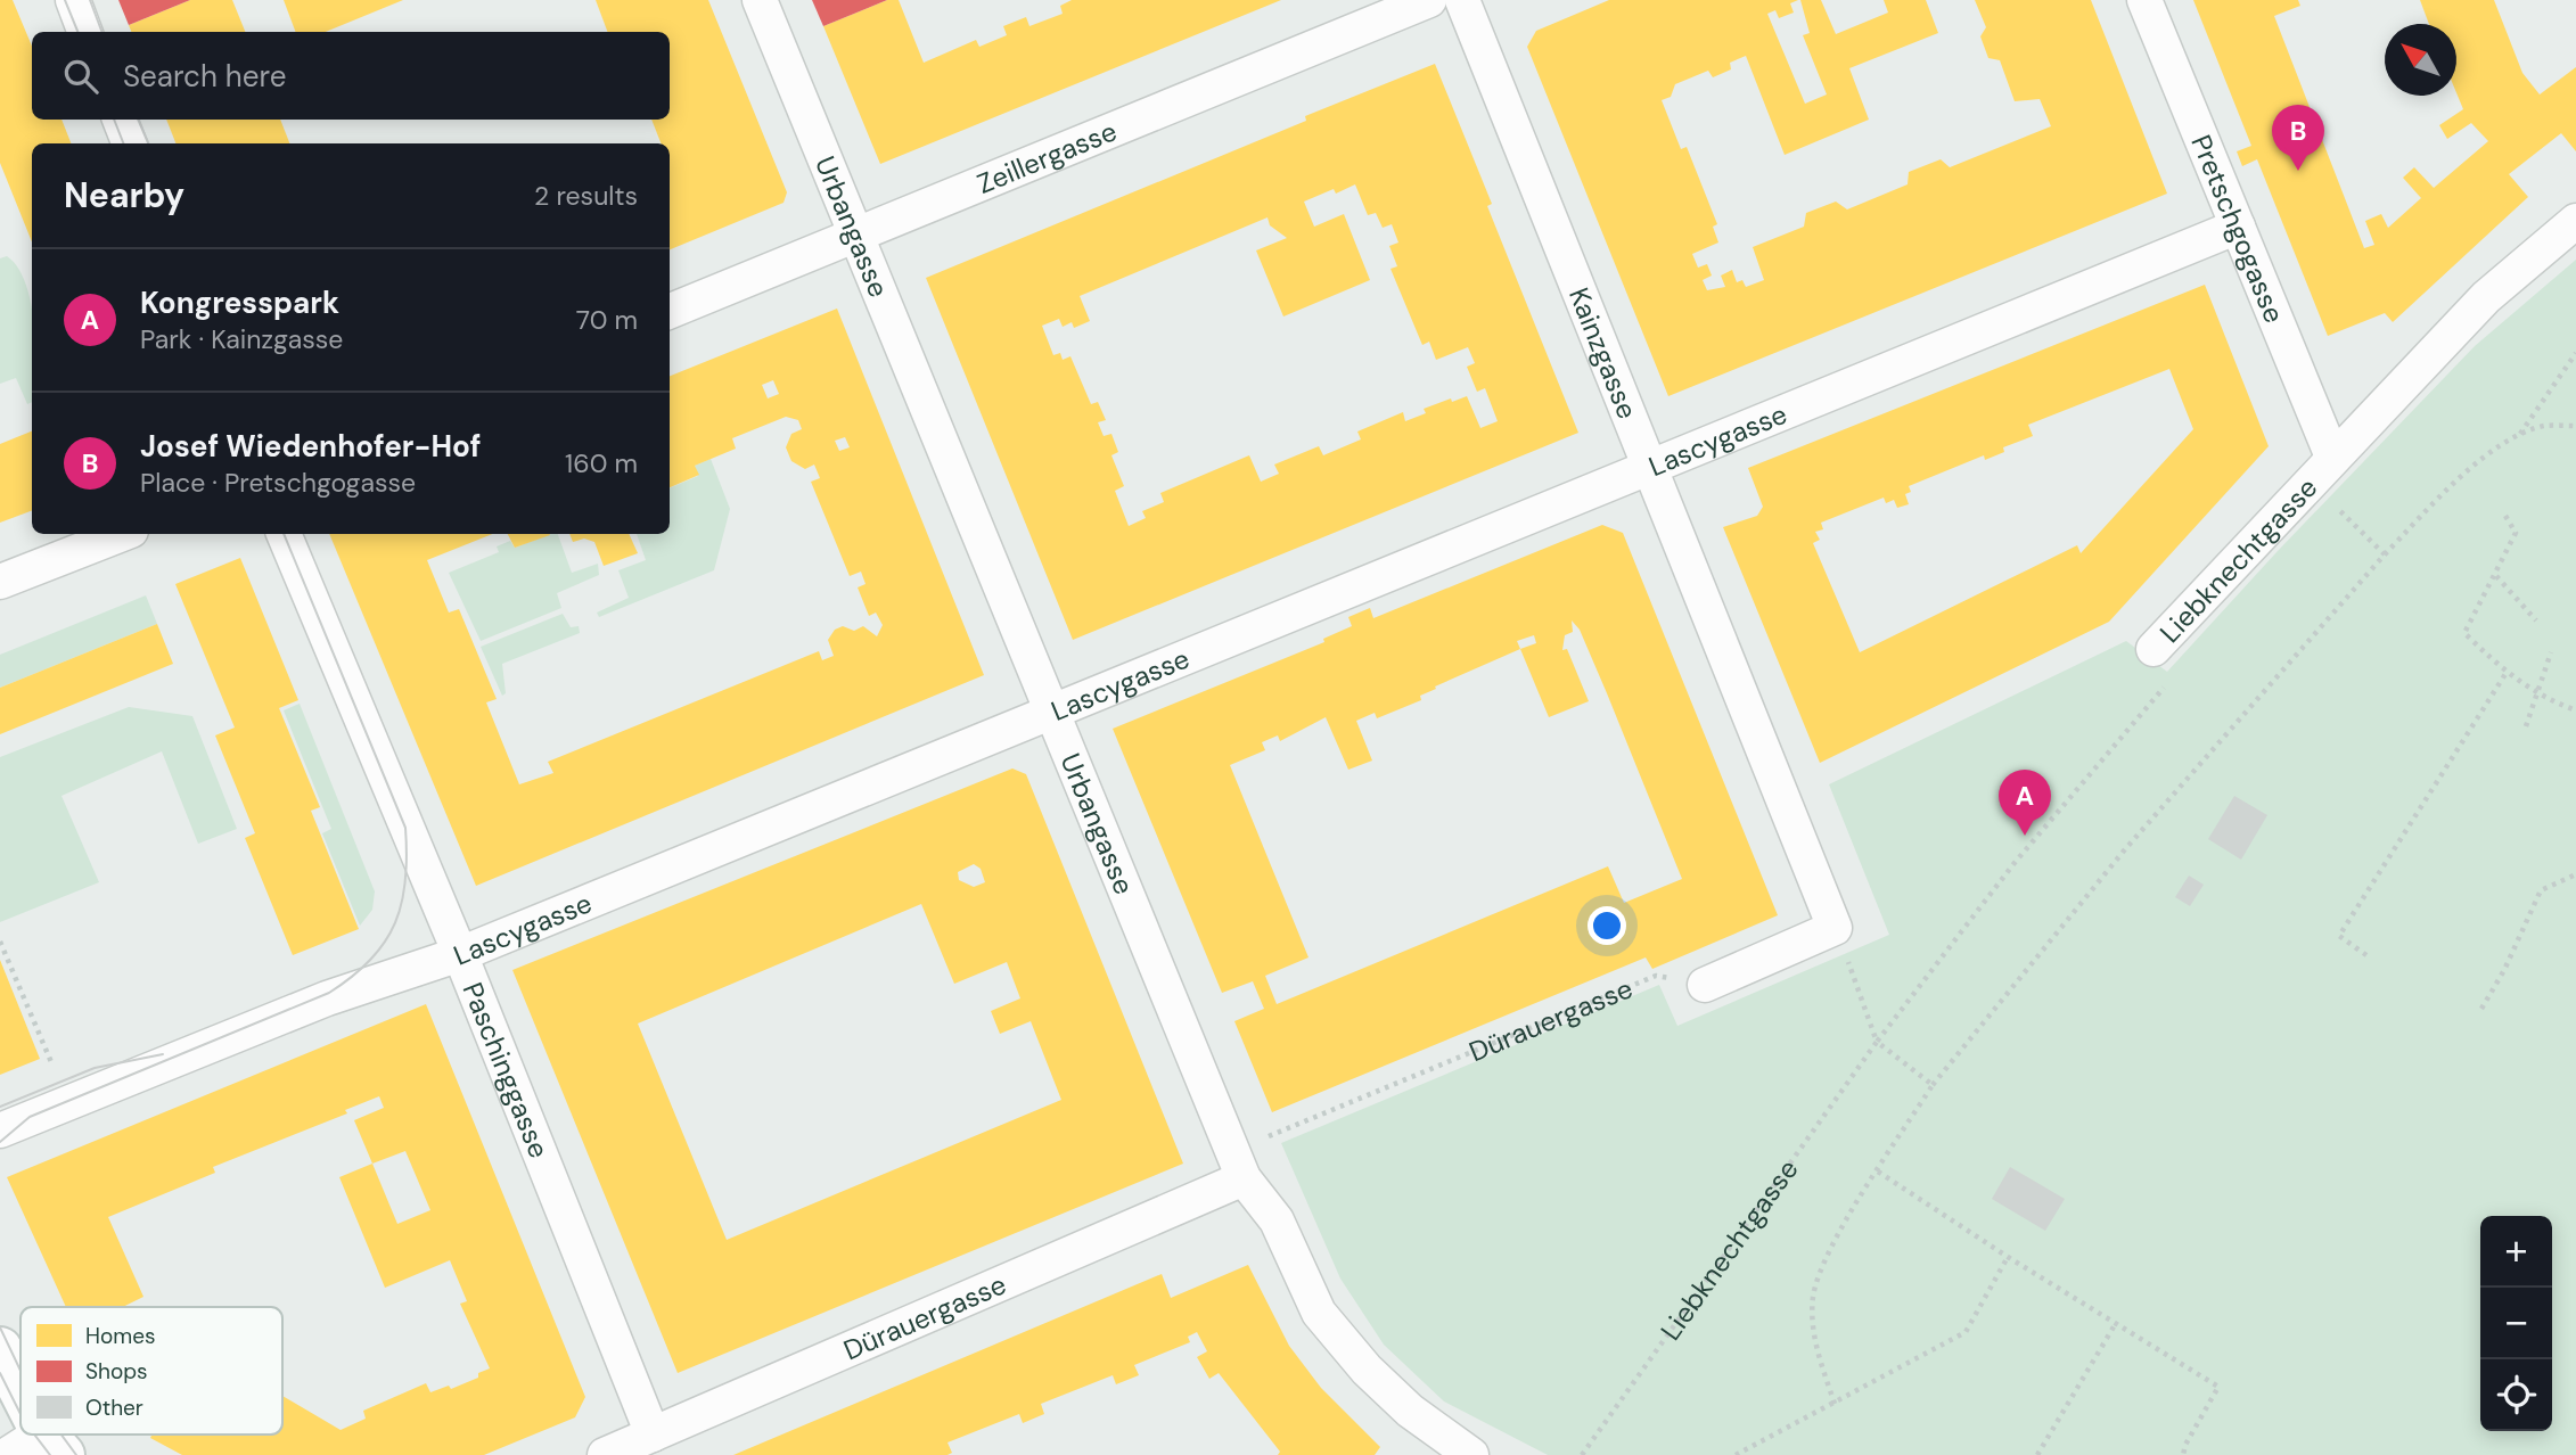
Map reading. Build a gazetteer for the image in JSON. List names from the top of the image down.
{
  "streets": {
    "street": [
      "Zeillergasse",
      "Urbangasse",
      "Pretschgogasse",
      "Kainzgasse",
      "Lascygasse",
      "Liebknechtgasse",
      "Dürauergasse",
      "Paschinggasse"
    ]
  },
  "crossings": [
    ["Zeillergasse", "Urbangasse"],
    ["Urbangasse", "Lascygasse"],
    ["Urbangasse", "Dürauergasse"],
    ["Pretschgogasse", "Lascygasse"],
    ["Pretschgogasse", "Liebknechtgasse"],
    ["Kainzgasse", "Lascygasse"],
    ["Lascygasse", "Paschinggasse"],
    ["Dürauergasse", "Paschinggasse"]
  ],
  "legend": ["Homes", "Shops", "Other"],
  "north": "top left",
  "page": {
    "search": "Search here",
    "pins": ["B", "A"],
    "heading": ["Nearby", "2 results"],
    "list": [
      {
        "mark": "A",
        "name": "Kongresspark",
        "note": "Park · Kainzgasse",
        "value": "70 m"
      },
      {
        "mark": "B",
        "name": "Josef Wiedenhofer-Hof",
        "note": "Place · Pretschgogasse",
        "value": "160 m"
      }
    ],
    "map_buttons": ["+", "−"]
  }
}
